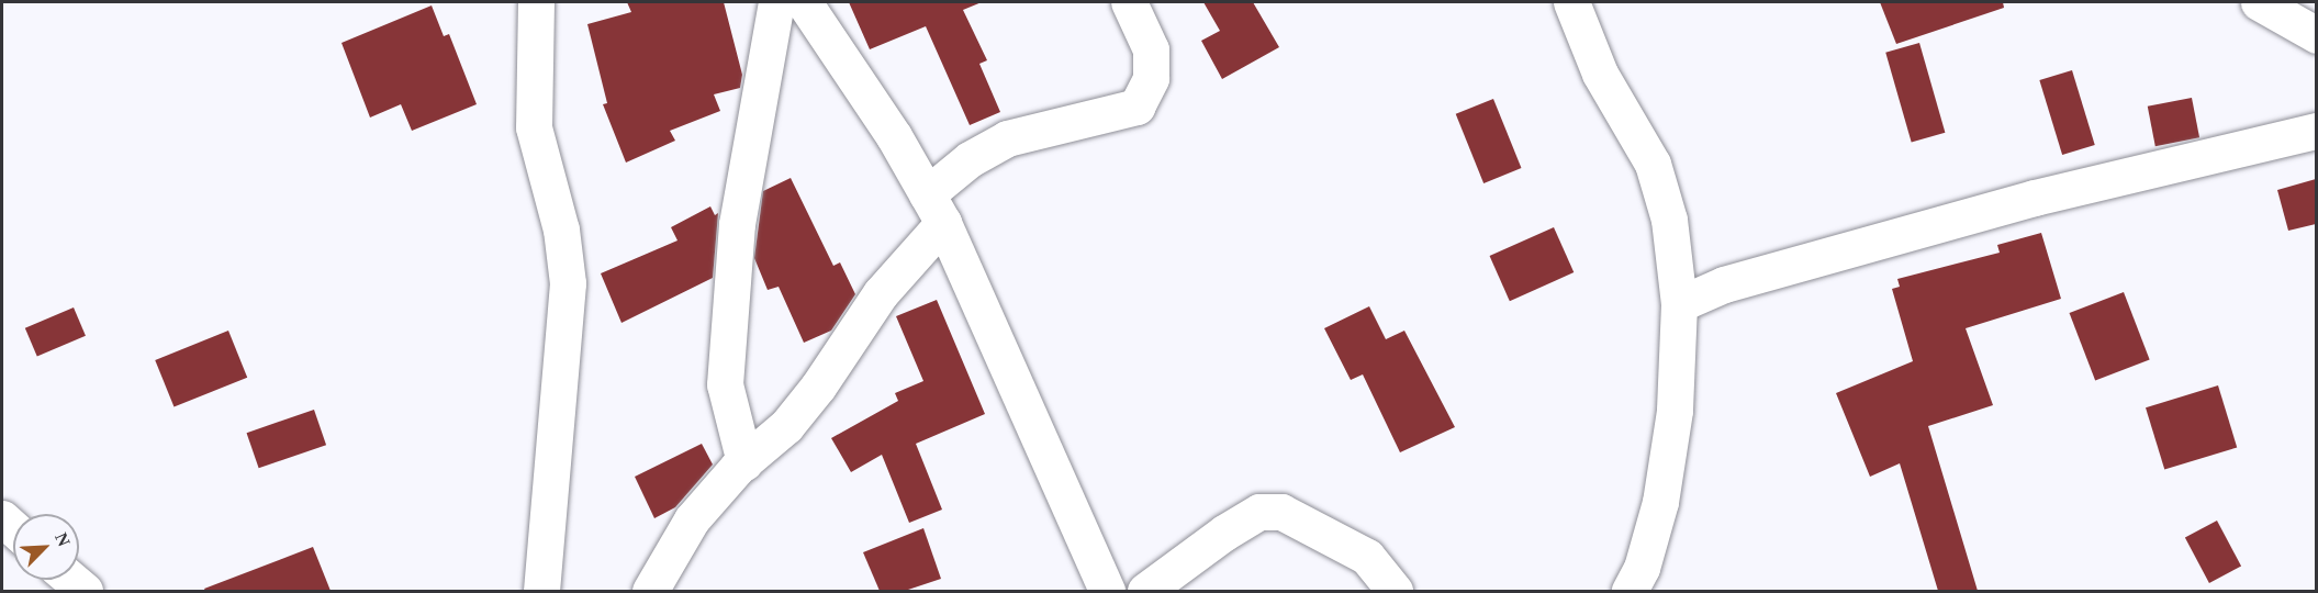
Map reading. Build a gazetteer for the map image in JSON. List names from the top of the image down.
{
  "north": "top right"
}
